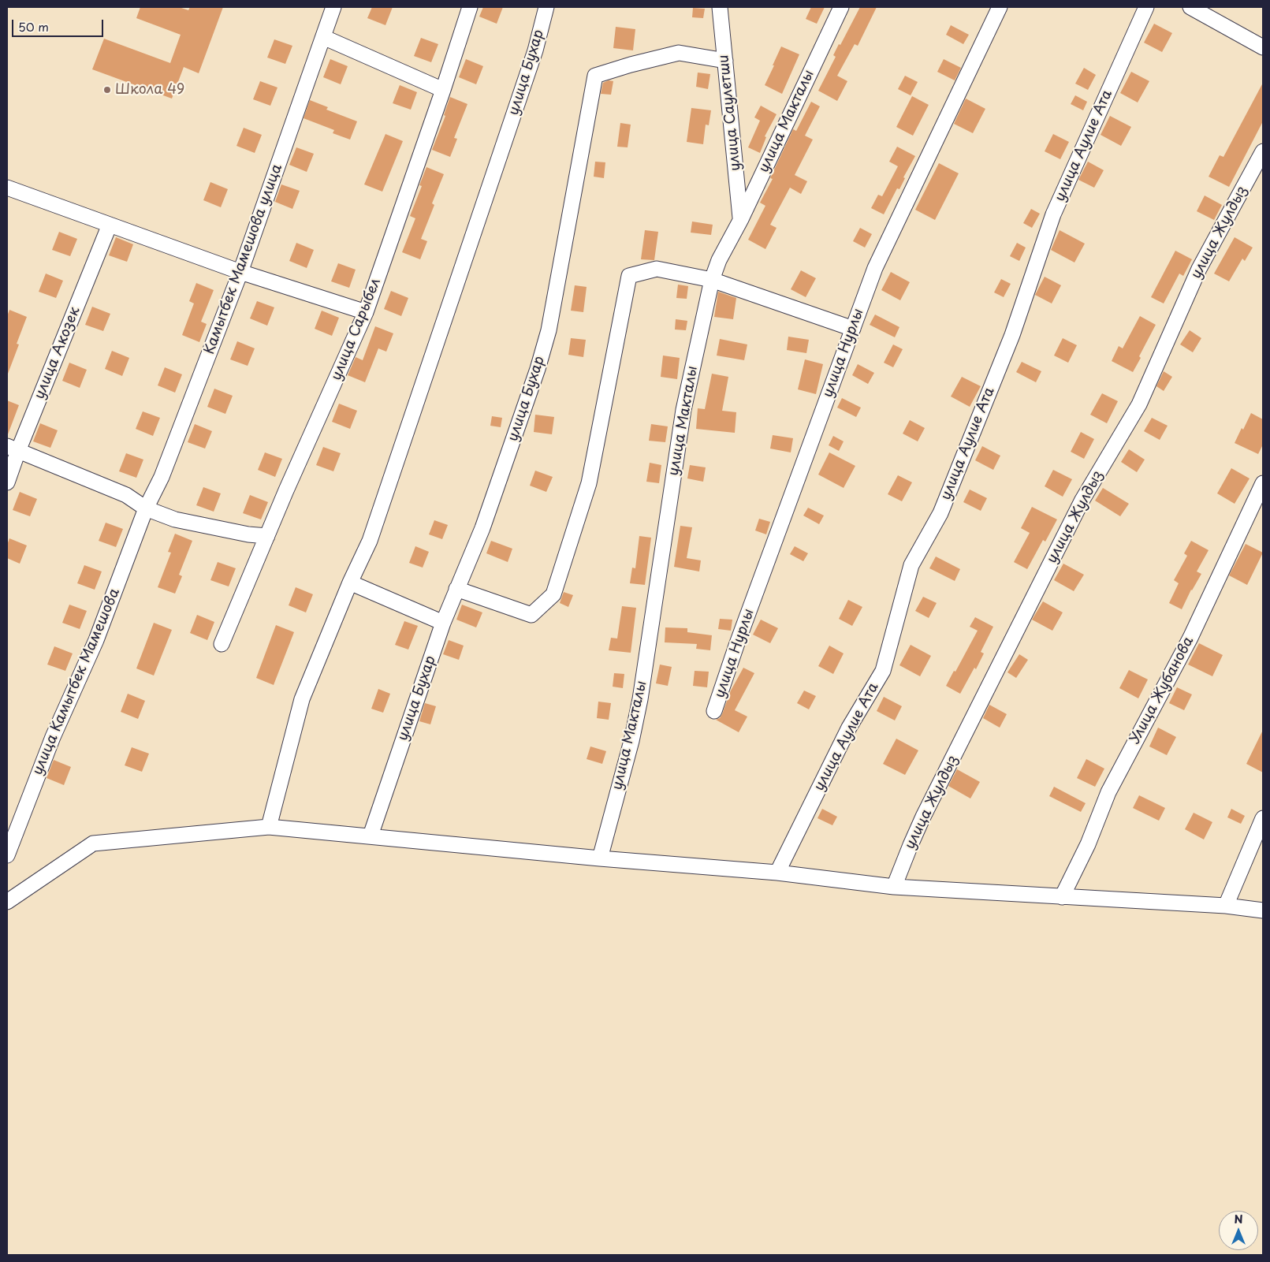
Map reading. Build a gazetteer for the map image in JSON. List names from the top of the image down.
{
  "streets": {
    "street": [
      "улица Бухар",
      "улица Саулетши",
      "улица Макталы",
      "улица Аулие Ата",
      "улица Жулдыз",
      "Камытбек Мамешова улица",
      "улица Сарыбел",
      "улица Акозек",
      "улица Нурлы",
      "улица Камытбек Мамешова",
      "Улица Жубанова"
    ]
  },
  "crossings": [
    ["улица Бухар", "улица Саулетши"],
    ["улица Саулетши", "улица Макталы"],
    ["Камытбек Мамешова улица", "улица Камытбек Мамешова"]
  ],
  "places": ["Школа 49"],
  "scale_bar": "50 m",
  "north": "top"
}
